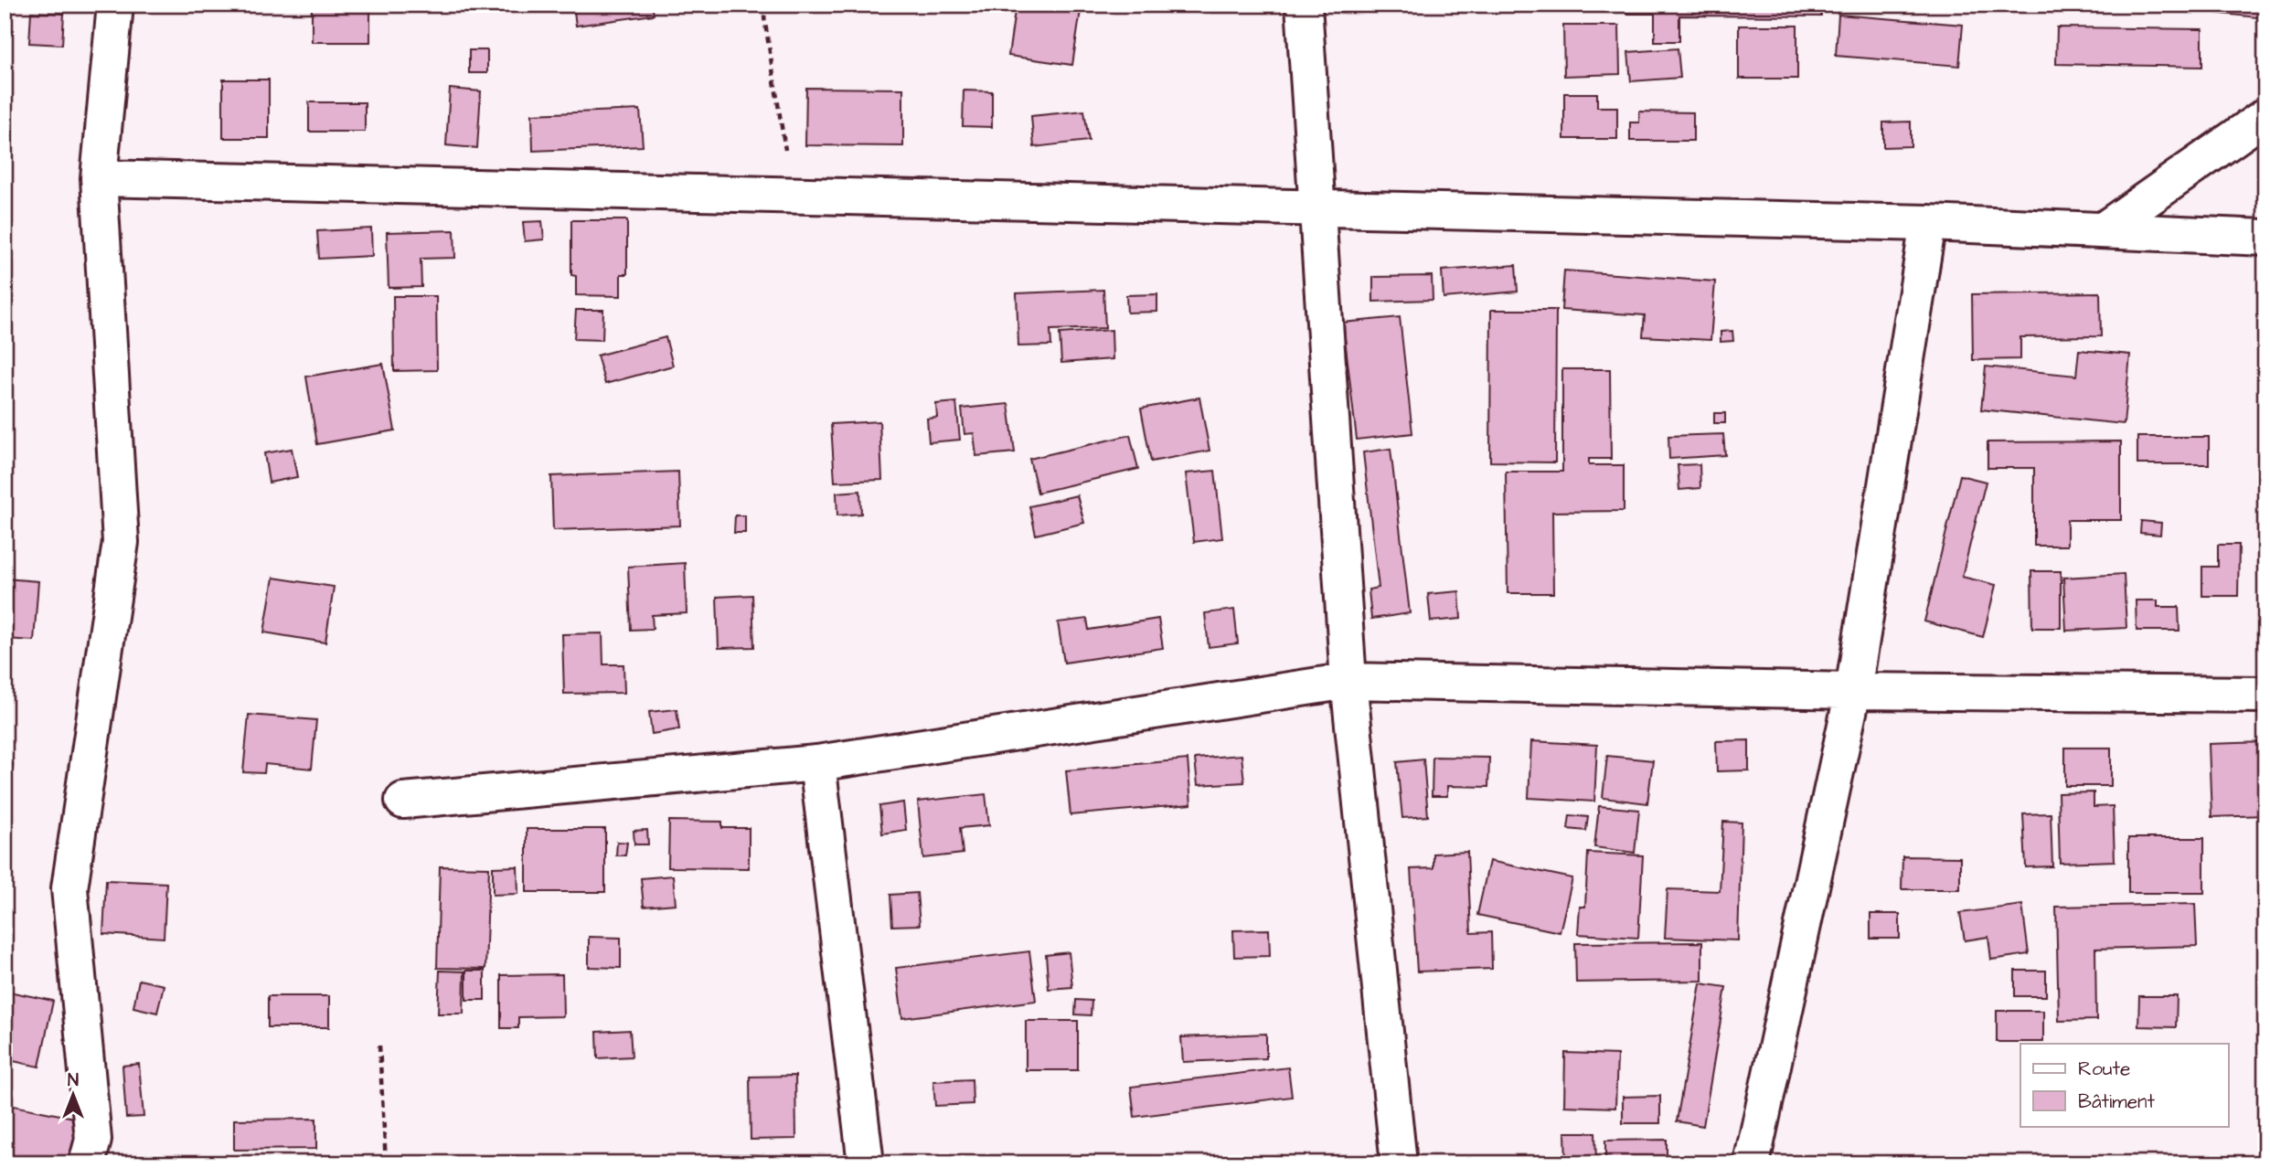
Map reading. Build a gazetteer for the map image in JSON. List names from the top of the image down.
{
  "legend": ["Route", "Bâtiment"],
  "north": "top"
}
